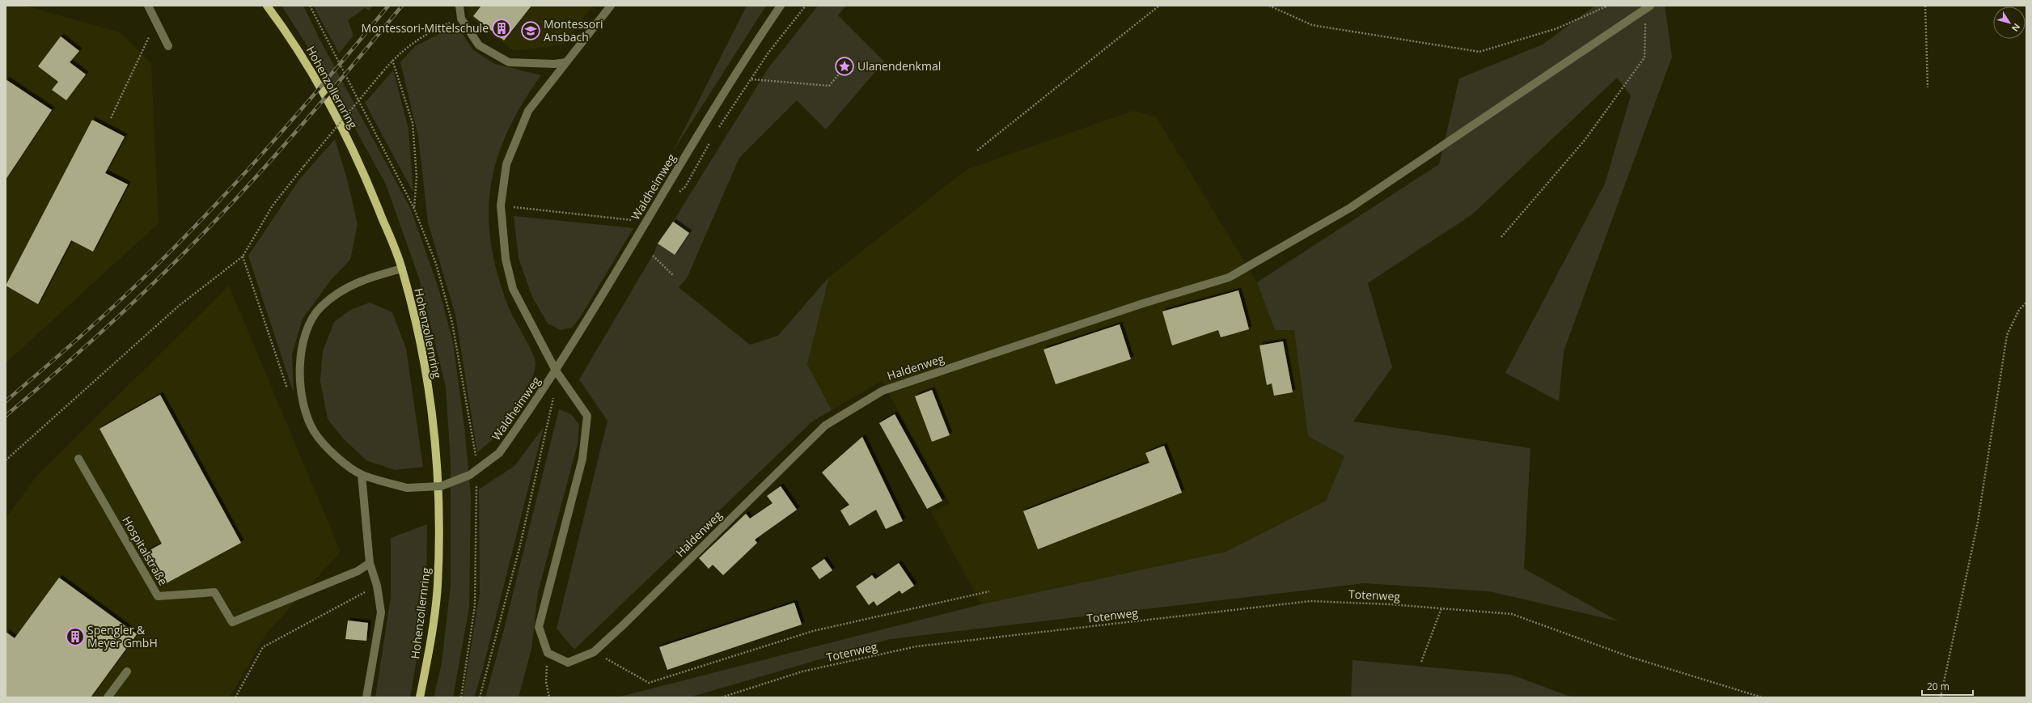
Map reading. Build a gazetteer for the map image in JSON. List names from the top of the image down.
{
  "streets": {
    "main road": ["Hohenzollernring"],
    "street": ["Waldheimweg", "Haldenweg", "Hospitalstraße"],
    "path": ["Totenweg"]
  },
  "crossings": [
    ["Hohenzollernring", "Waldheimweg"]
  ],
  "places": {
    "building": ["Montessori-Mittelschule", "Spengler & Meyer GmbH"],
    "school or university": ["Montessori Ansbach"],
    "place": ["Ulanendenkmal"]
  },
  "scale_bar": "20 m",
  "north": "bottom right"
}
